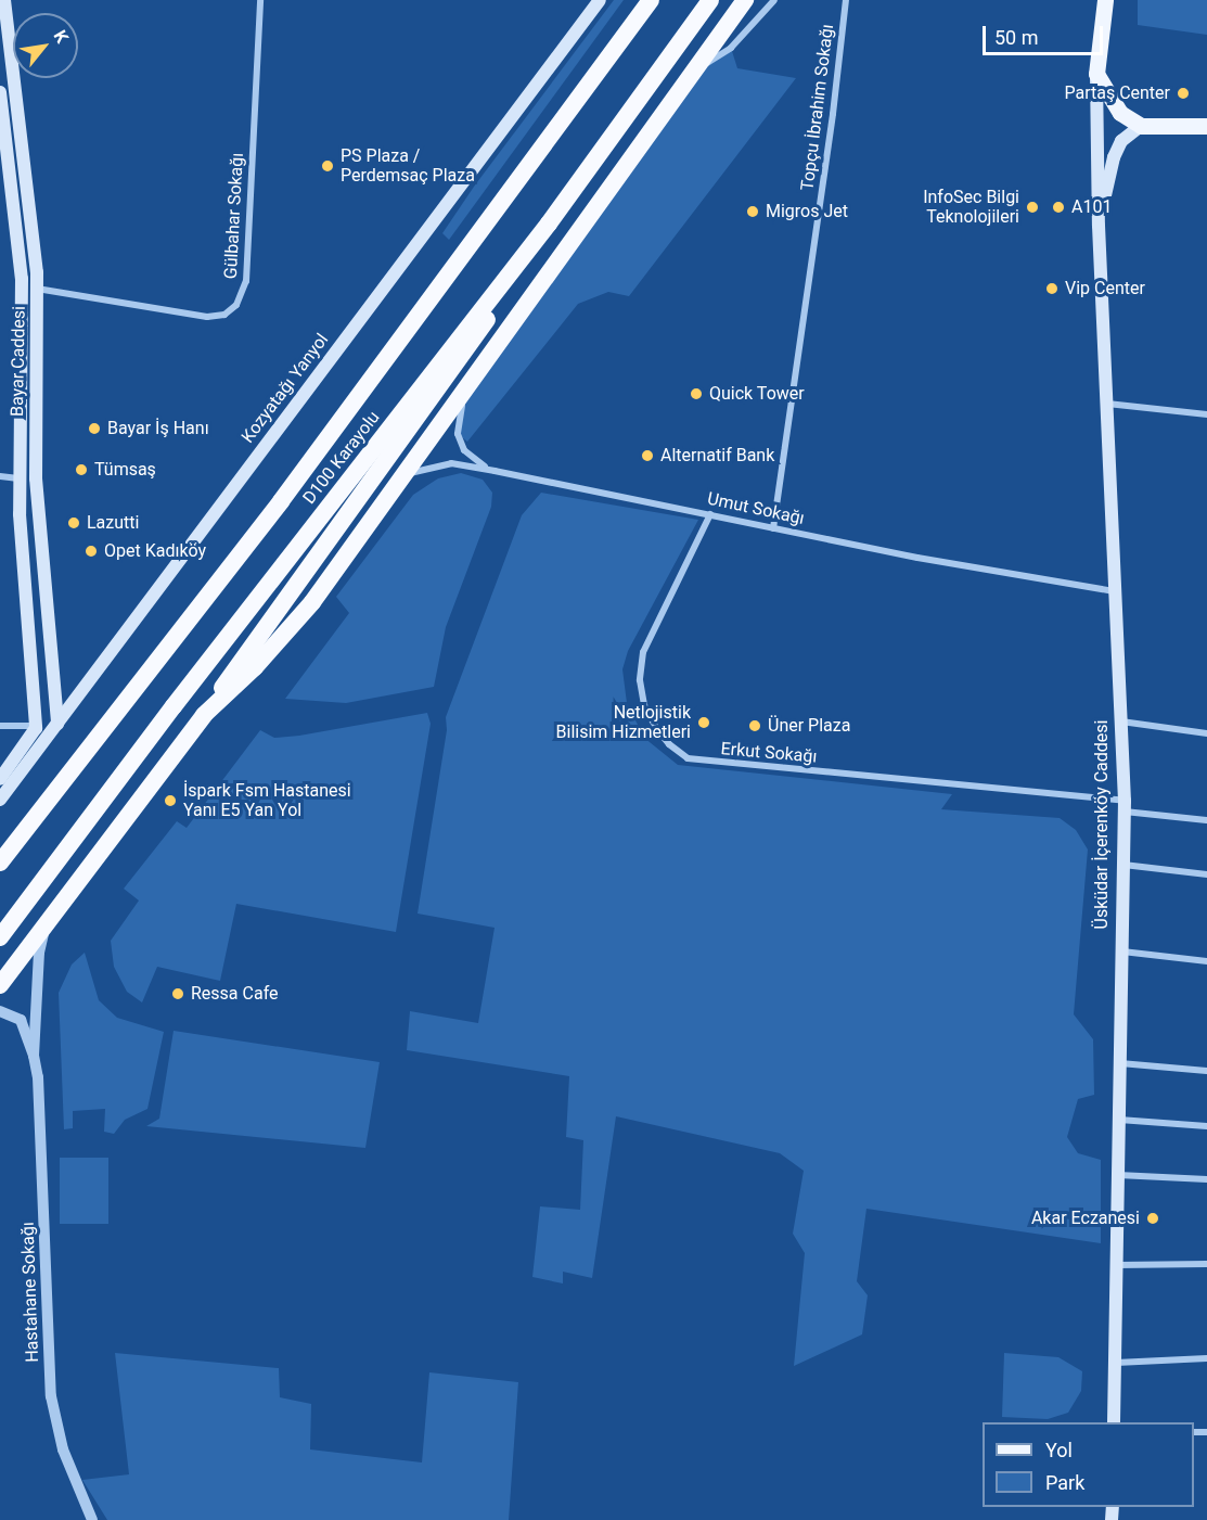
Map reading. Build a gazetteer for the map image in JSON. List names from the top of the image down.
{
  "streets": {
    "highway": ["D100 Karayolu"],
    "main road": ["Bayar Caddesi", "Kozyatağı Yanyol", "Üsküdar İçerenköy Caddesi"],
    "street": [
      "Topçu İbrahim Sokağı",
      "Gülbahar Sokağı",
      "Umut Sokağı",
      "Erkut Sokağı",
      "Hastahane Sokağı"
    ]
  },
  "crossings": [
    ["Topçu İbrahim Sokağı", "Umut Sokağı"],
    ["Gülbahar Sokağı", "Bayar Caddesi"],
    ["Bayar Caddesi", "Kozyatağı Yanyol"],
    ["Umut Sokağı", "Erkut Sokağı"],
    ["Umut Sokağı", "Üsküdar İçerenköy Caddesi"],
    ["Erkut Sokağı", "Üsküdar İçerenköy Caddesi"]
  ],
  "places": [
    "Partaş Center",
    "PS Plaza / Perdemsaç Plaza",
    "InfoSec Bilgi Teknolojileri",
    "A101",
    "Migros Jet",
    "Vip Center",
    "Quick Tower",
    "Bayar İş Hanı",
    "Alternatif Bank",
    "Tümsaş",
    "Lazutti",
    "Opet Kadıköy",
    "Netlojistik Bilisim Hizmetleri",
    "Üner Plaza",
    "İspark Fsm Hastanesi Yanı E5 Yan Yol",
    "Ressa Cafe",
    "Akar Eczanesi"
  ],
  "legend": ["Yol", "Park"],
  "scale_bar": "50 m",
  "north": "top right"
}
